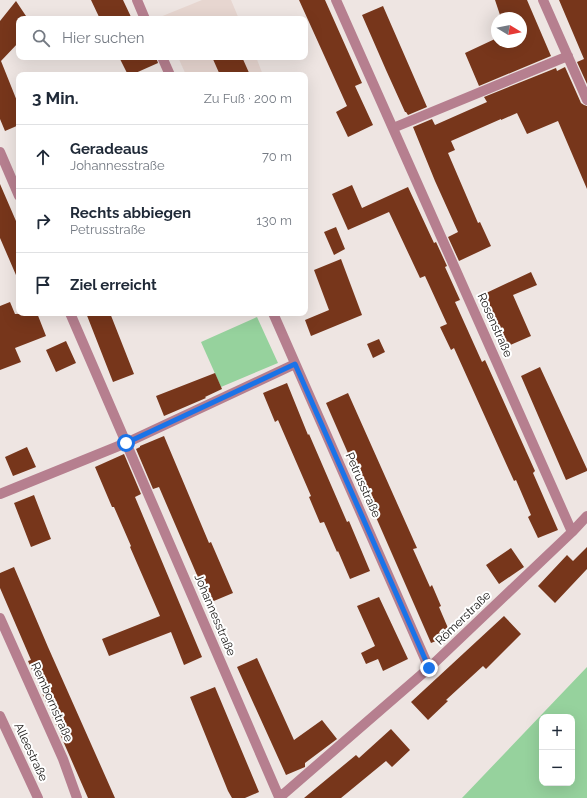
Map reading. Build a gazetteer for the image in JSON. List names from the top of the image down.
{
  "streets": {
    "street": [
      "Rosenstraße",
      "Petrusstraße",
      "Johannesstraße",
      "Römerstraße",
      "Rembornstraße",
      "Alleestraße"
    ]
  },
  "crossings": [
    ["Rosenstraße", "Römerstraße"],
    ["Petrusstraße", "Römerstraße"],
    ["Johannesstraße", "Römerstraße"]
  ],
  "north": "right",
  "page": {
    "search": "Hier suchen",
    "heading": ["3 Min.", "Zu Fuß · 200 m"],
    "list": [
      ["Geradeaus", "Johannesstraße", "70 m"],
      ["Rechts abbiegen", "Petrusstraße", "130 m"],
      "Ziel erreicht"
    ],
    "map_buttons": ["+", "−"]
  }
}
